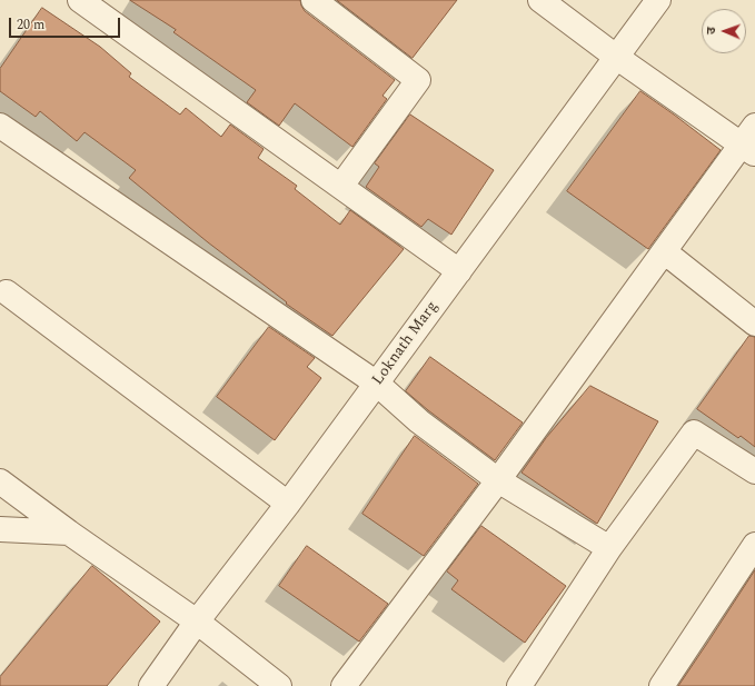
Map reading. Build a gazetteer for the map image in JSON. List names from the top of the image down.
{
  "streets": {
    "street": ["Loknath Marg"]
  },
  "scale_bar": "20 m",
  "north": "left"
}
